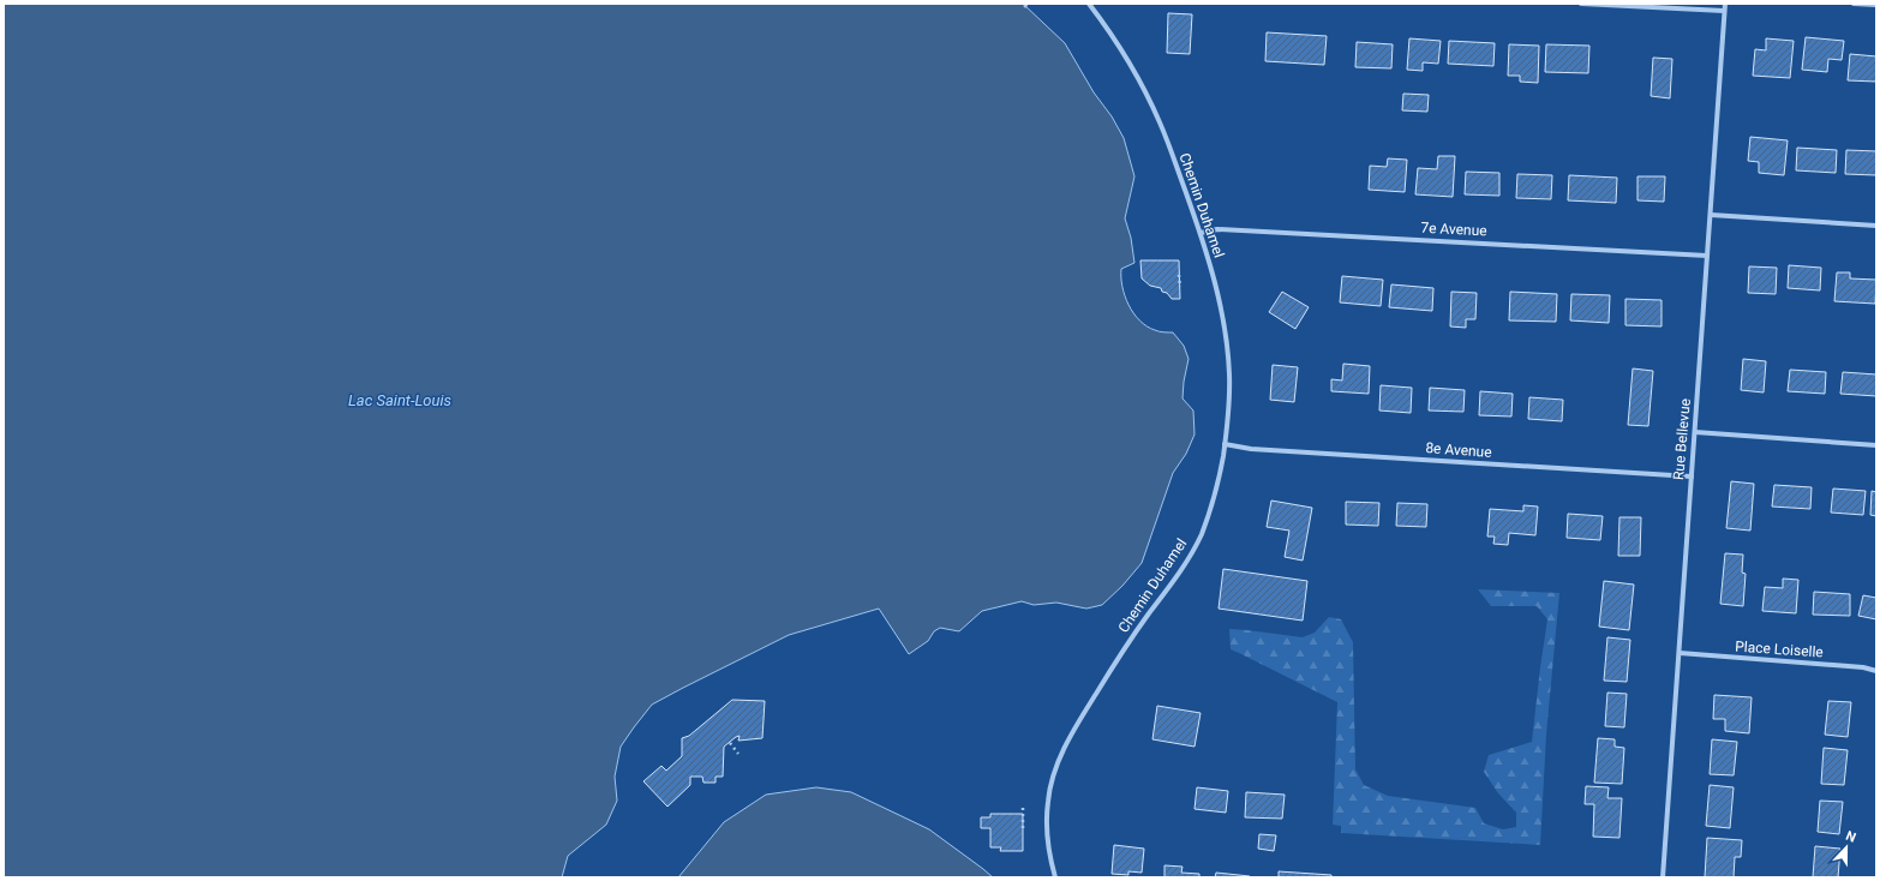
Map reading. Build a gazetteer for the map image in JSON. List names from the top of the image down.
{
  "streets": {
    "street": [
      "Chemin Duhamel",
      "7e Avenue",
      "Rue Bellevue",
      "8e Avenue",
      "Place Loiselle"
    ]
  },
  "crossings": [
    ["Chemin Duhamel", "7e Avenue"],
    ["Chemin Duhamel", "8e Avenue"],
    ["7e Avenue", "Rue Bellevue"],
    ["Rue Bellevue", "8e Avenue"],
    ["Rue Bellevue", "Place Loiselle"]
  ],
  "water": ["Lac Saint-Louis"],
  "north": "top"
}
